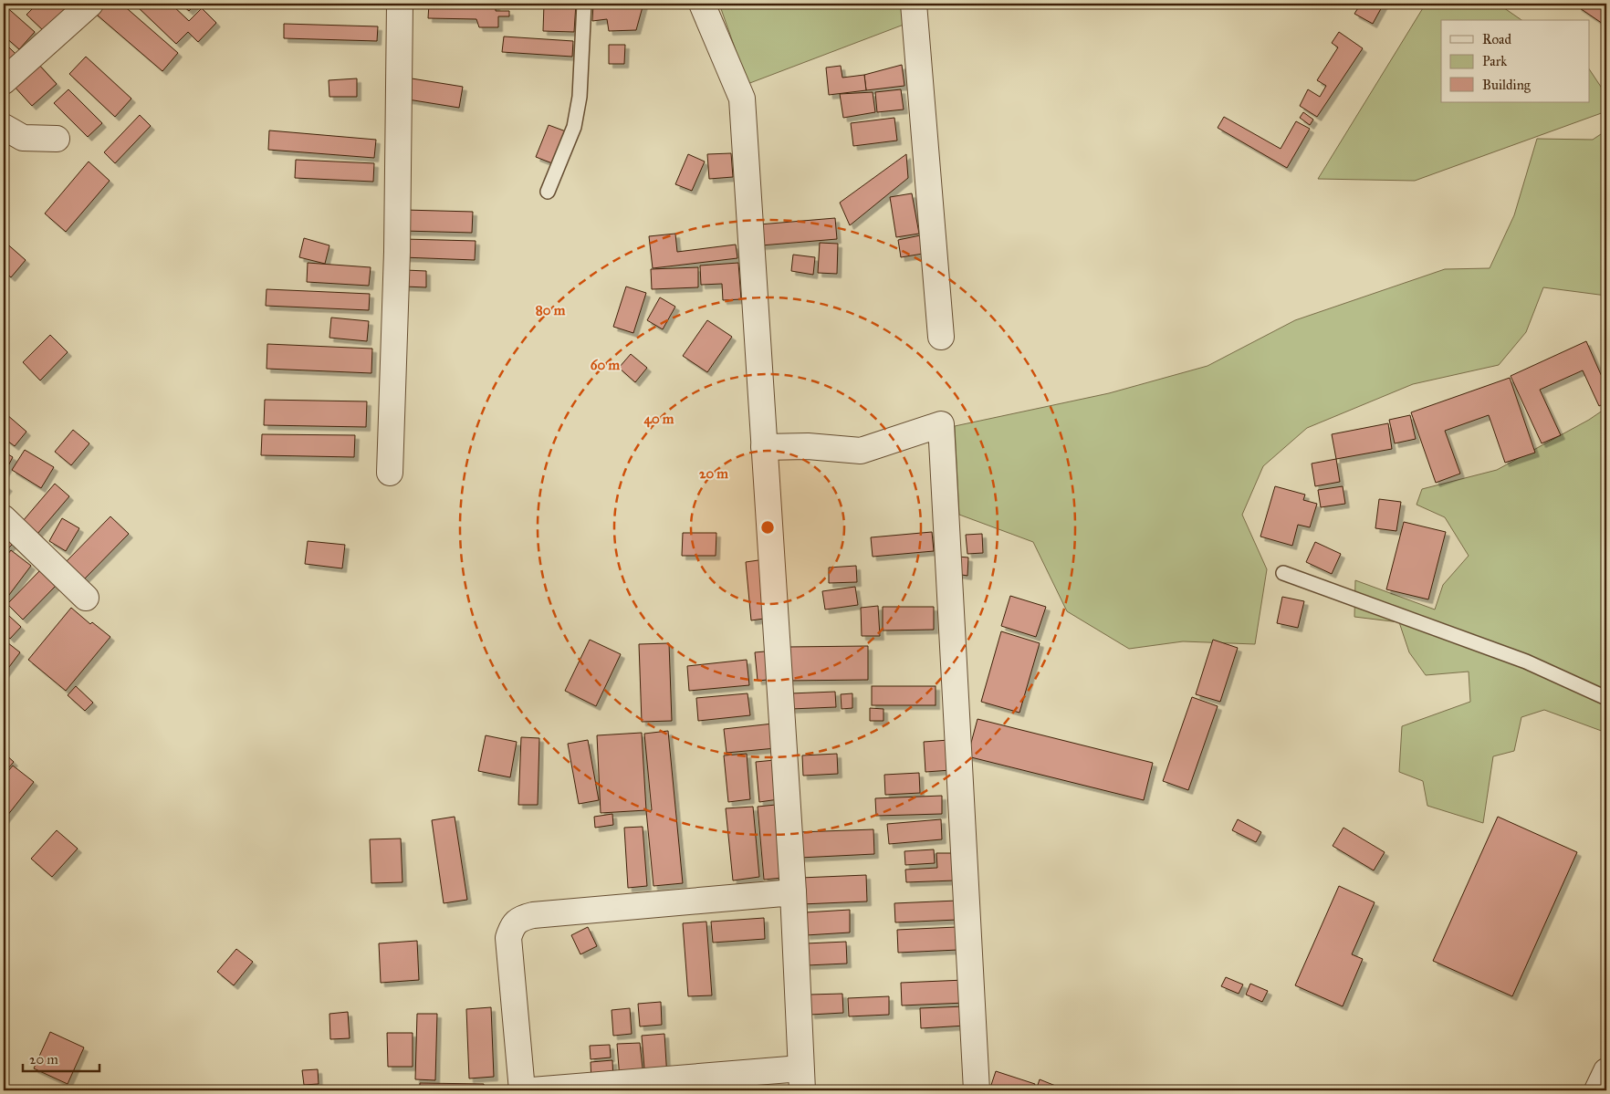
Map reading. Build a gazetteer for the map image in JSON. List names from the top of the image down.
{
  "legend": ["Road", "Park", "Building"],
  "scale_bar": "20 m",
  "rings": [
    "80 m",
    "60 m",
    "40 m",
    "20 m"
  ]
}
